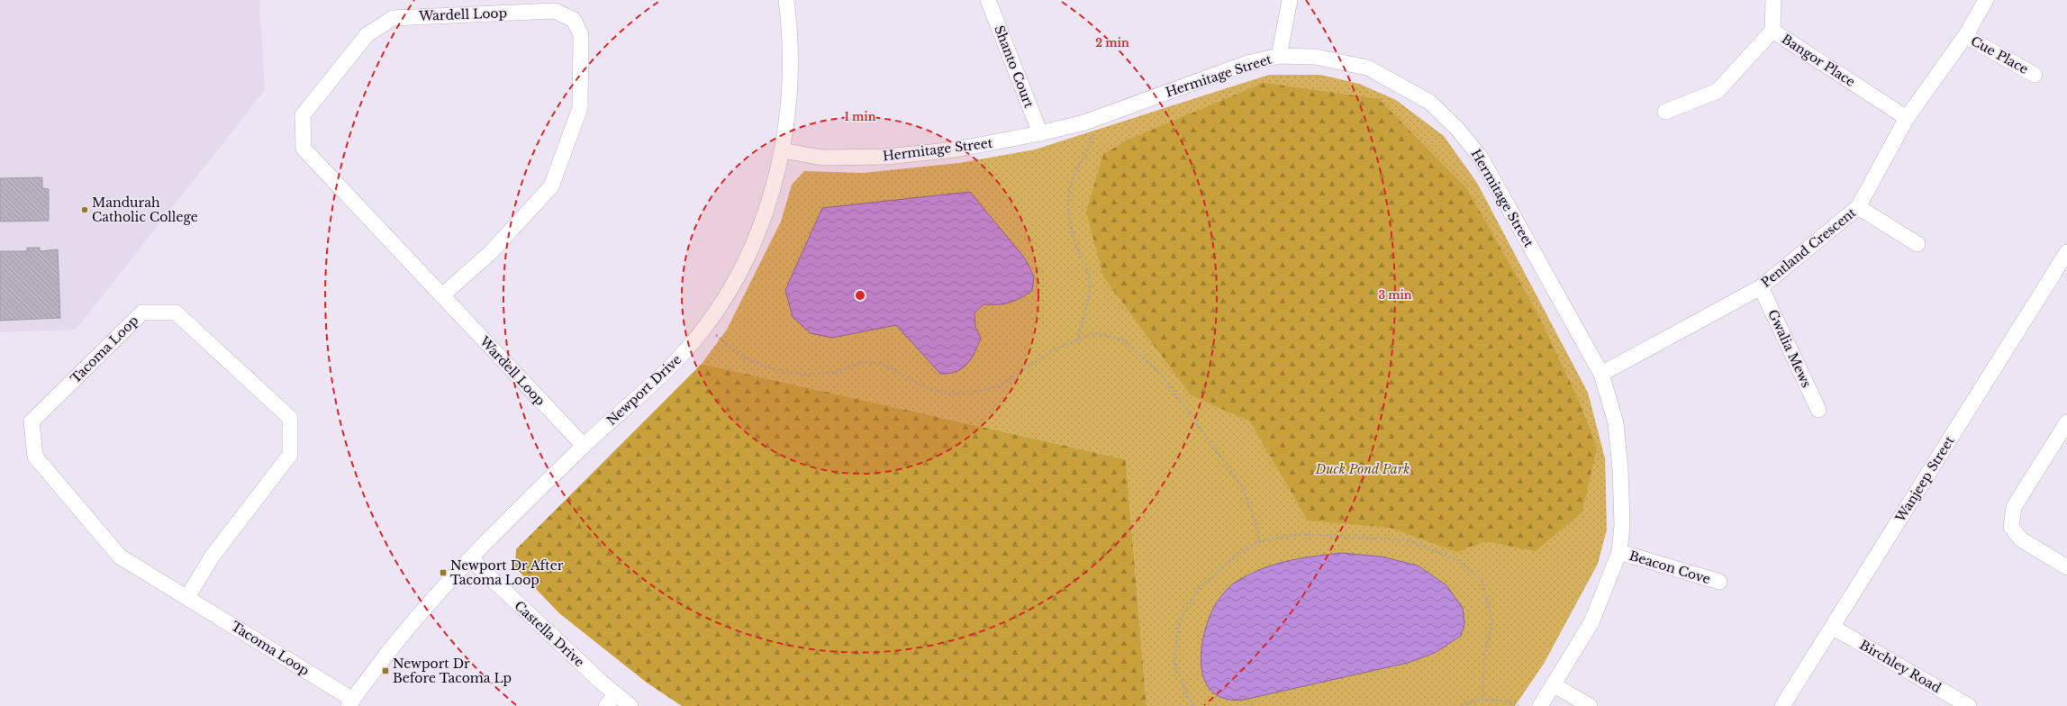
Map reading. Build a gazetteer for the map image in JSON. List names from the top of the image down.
{
  "streets": {
    "street": [
      "Wardell Loop",
      "Cue Place",
      "Bangor Place",
      "Shanto Court",
      "Hermitage Street",
      "Pentland Crescent",
      "Gwalia Mews",
      "Tacoma Loop",
      "Newport Drive",
      "Wanjeep Street",
      "Beacon Cove",
      "Castella Drive",
      "Birchley Road"
    ]
  },
  "crossings": [
    ["Wardell Loop", "Newport Drive"],
    ["Cue Place", "Pentland Crescent"],
    ["Bangor Place", "Pentland Crescent"],
    ["Shanto Court", "Hermitage Street"],
    ["Hermitage Street", "Pentland Crescent"],
    ["Hermitage Street", "Newport Drive"],
    ["Hermitage Street", "Beacon Cove"],
    ["Pentland Crescent", "Gwalia Mews"],
    ["Tacoma Loop", "Newport Drive"],
    ["Newport Drive", "Castella Drive"],
    ["Wanjeep Street", "Birchley Road"]
  ],
  "parks": ["Duck Pond Park"],
  "places": {
    "other": ["Mandurah Catholic College"],
    "transit": ["Newport Dr After Tacoma Loop", "Newport Dr Before Tacoma Lp"]
  },
  "rings": ["2 min", "1 min", "3 min"]
}
